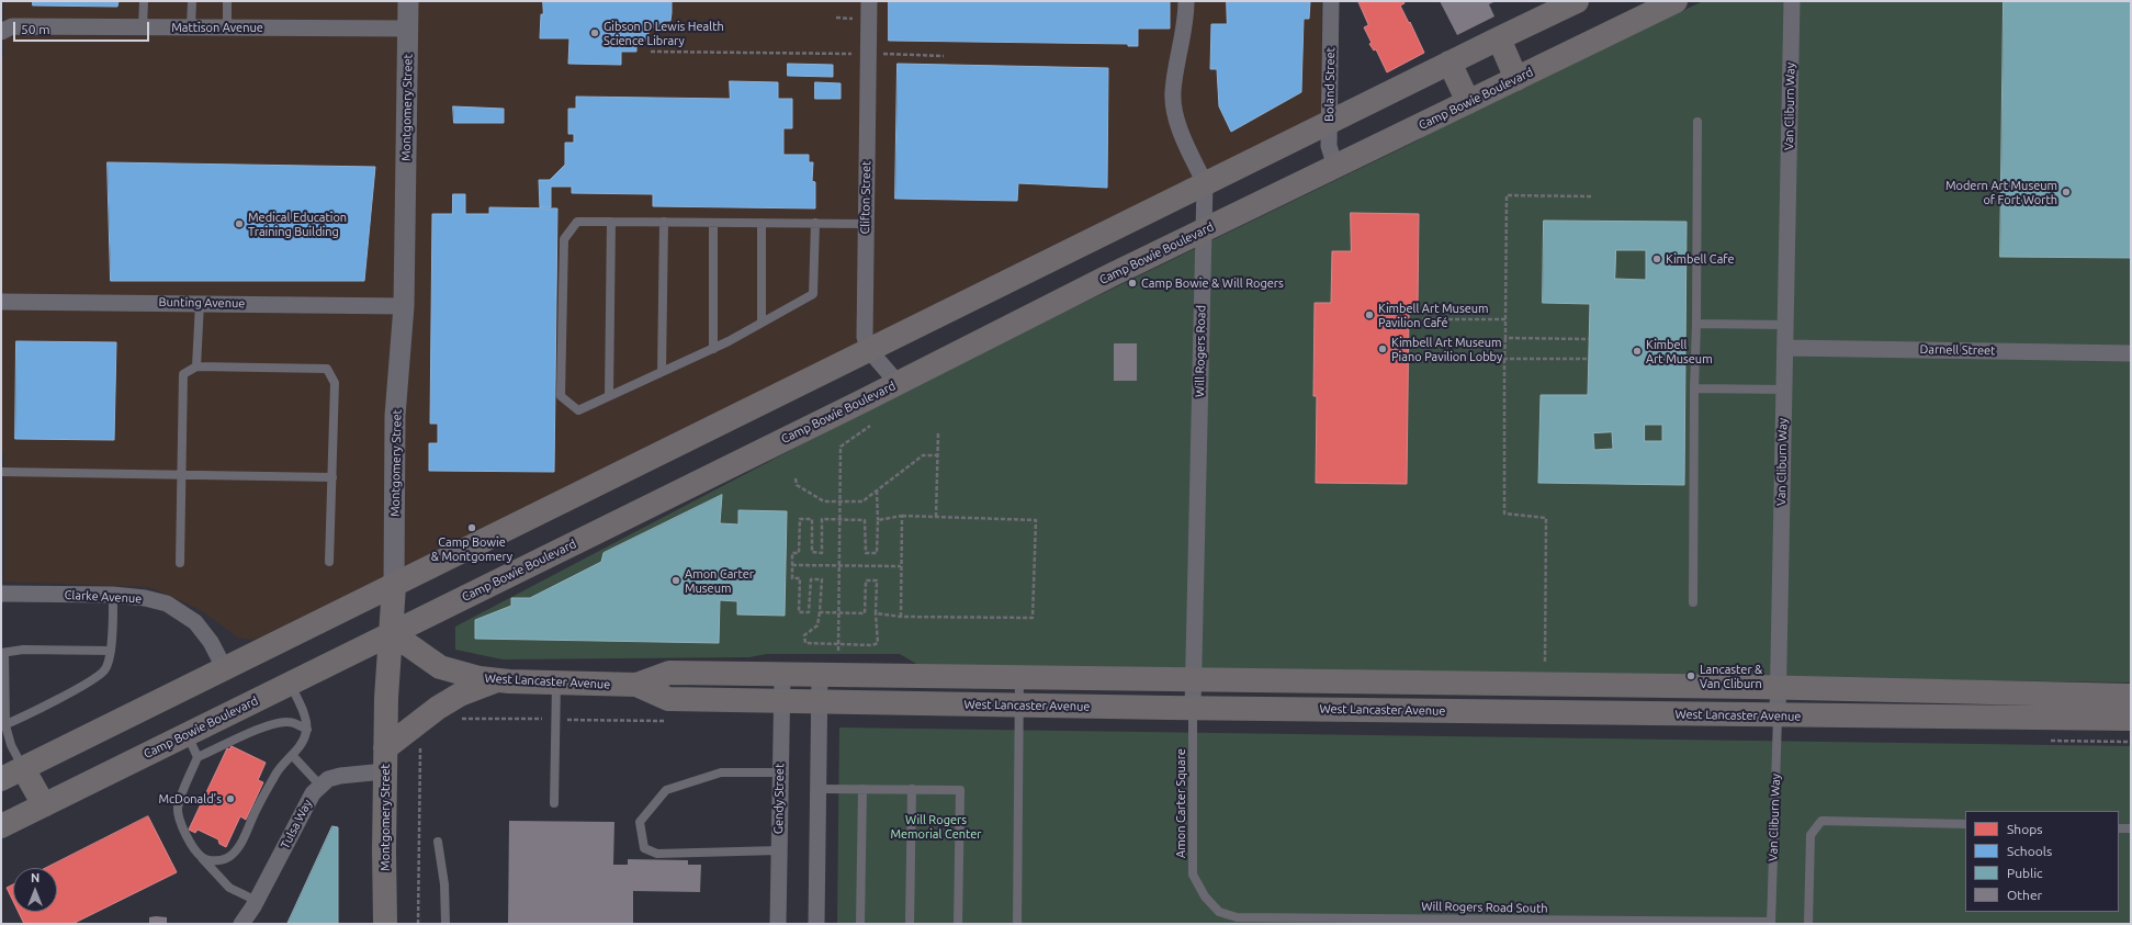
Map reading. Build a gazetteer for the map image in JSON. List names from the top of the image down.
{
  "streets": {
    "main road": ["Camp Bowie Boulevard", "Montgomery Street", "West Lancaster Avenue"],
    "street": [
      "Mattison Avenue",
      "Boland Street",
      "Van Cliburn Way",
      "Clifton Street",
      "Bunting Avenue",
      "Darnell Street",
      "Will Rogers Road",
      "Clarke Avenue",
      "Gendy Street",
      "Tulsa Way"
    ],
    "lane": ["Amon Carter Square", "Will Rogers Road South"]
  },
  "crossings": [
    ["Mattison Avenue", "Montgomery Street"],
    ["Boland Street", "Camp Bowie Boulevard"],
    ["Camp Bowie Boulevard", "Montgomery Street"],
    ["Camp Bowie Boulevard", "Clifton Street"],
    ["Camp Bowie Boulevard", "Will Rogers Road"],
    ["Camp Bowie Boulevard", "West Lancaster Avenue"],
    ["Van Cliburn Way", "Darnell Street"],
    ["Van Cliburn Way", "West Lancaster Avenue"],
    ["Van Cliburn Way", "Will Rogers Road South"],
    ["Montgomery Street", "Bunting Avenue"],
    ["Montgomery Street", "West Lancaster Avenue"],
    ["Montgomery Street", "Tulsa Way"],
    ["Will Rogers Road", "West Lancaster Avenue"],
    ["Will Rogers Road", "Amon Carter Square"],
    ["West Lancaster Avenue", "Gendy Street"],
    ["West Lancaster Avenue", "Amon Carter Square"],
    ["Amon Carter Square", "Will Rogers Road South"]
  ],
  "parks": ["Will Rogers Memorial Center"],
  "places": [
    "Gibson D Lewis Health Science Library",
    "Modern Art Museum of Fort Worth",
    "Medical Education Training Building",
    "Kimbell Cafe",
    "Camp Bowie & Will Rogers",
    "Kimbell Art Museum Pavilion Café",
    "Kimbell Art Museum Piano Pavilion Lobby",
    "Kimbell Art Museum",
    "Camp Bowie & Montgomery",
    "Amon Carter Museum",
    "Lancaster & Van Cliburn",
    "McDonald's"
  ],
  "legend": [
    "Shops",
    "Schools",
    "Public",
    "Other"
  ],
  "scale_bar": "50 m",
  "north": "top"
}
